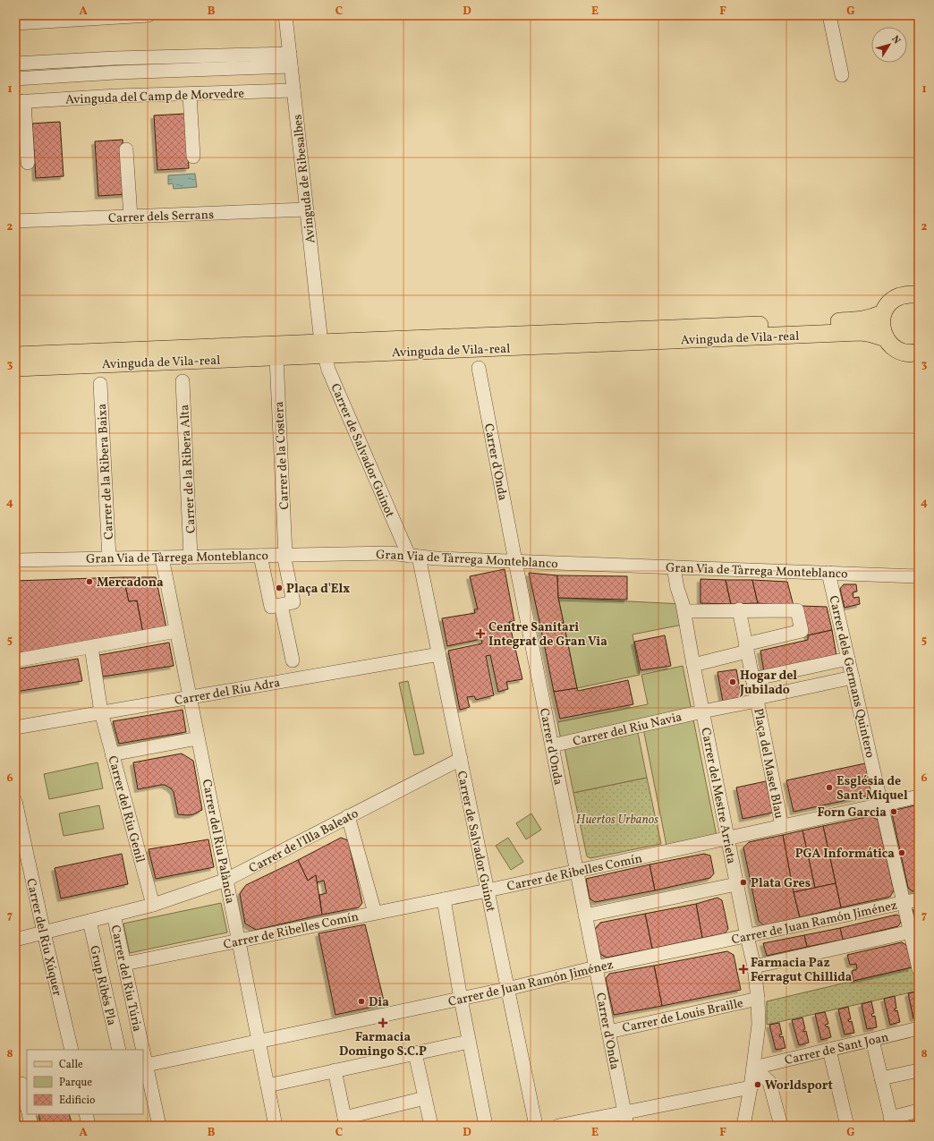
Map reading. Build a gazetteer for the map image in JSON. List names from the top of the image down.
{
  "streets": {
    "main road": ["Avinguda de Vila-real"],
    "street": [
      "Avinguda del Camp de Morvedre",
      "Avinguda de Ribesalbes",
      "Carrer dels Serrans",
      "Carrer de Salvador Guinot",
      "Carrer de la Costera",
      "Carrer d'Onda",
      "Carrer de la Ribera Alta",
      "Carrer de la Ribera Baixa",
      "Gran Via de Tàrrega Monteblanco",
      "Carrer dels Germans Quintero",
      "Carrer del Riu Adra",
      "Carrer del Riu Navia",
      "Plaça del Maset Blau",
      "Carrer del Mestre Arrieta",
      "Carrer del Riu Genil",
      "Carrer de l'Illa Baleato",
      "Carrer del Riu Palància",
      "Carrer de Ribelles Comín",
      "Carrer de Juan Ramón Jiménez",
      "Carrer del Riu Xúquer",
      "Carrer del Riu Túria",
      "Grup Ribés Pla",
      "Carrer de Louis Braille",
      "Carrer de Sant Joan"
    ]
  },
  "crossings": [
    ["Avinguda del Camp de Morvedre", "Avinguda de Ribesalbes"],
    ["Avinguda de Ribesalbes", "Carrer dels Serrans"],
    ["Avinguda de Ribesalbes", "Avinguda de Vila-real"],
    ["Avinguda de Ribesalbes", "Carrer de Salvador Guinot"],
    ["Avinguda de Vila-real", "Carrer de Salvador Guinot"],
    ["Avinguda de Vila-real", "Carrer de la Costera"],
    ["Carrer de Salvador Guinot", "Gran Via de Tàrrega Monteblanco"],
    ["Carrer de Salvador Guinot", "Carrer del Riu Adra"],
    ["Carrer de Salvador Guinot", "Carrer de l'Illa Baleato"],
    ["Carrer de Salvador Guinot", "Carrer de Ribelles Comín"],
    ["Carrer de Salvador Guinot", "Carrer de Juan Ramón Jiménez"],
    ["Carrer de la Costera", "Gran Via de Tàrrega Monteblanco"],
    ["Carrer d'Onda", "Gran Via de Tàrrega Monteblanco"],
    ["Carrer d'Onda", "Carrer del Riu Navia"],
    ["Carrer d'Onda", "Carrer de Ribelles Comín"],
    ["Carrer d'Onda", "Carrer de Juan Ramón Jiménez"],
    ["Carrer d'Onda", "Carrer de Louis Braille"],
    ["Carrer de la Ribera Alta", "Gran Via de Tàrrega Monteblanco"],
    ["Carrer de la Ribera Baixa", "Gran Via de Tàrrega Monteblanco"],
    ["Gran Via de Tàrrega Monteblanco", "Carrer dels Germans Quintero"],
    ["Gran Via de Tàrrega Monteblanco", "Carrer del Mestre Arrieta"],
    ["Gran Via de Tàrrega Monteblanco", "Carrer del Riu Palància"],
    ["Carrer dels Germans Quintero", "Plaça del Maset Blau"],
    ["Carrer dels Germans Quintero", "Carrer de Ribelles Comín"],
    ["Carrer dels Germans Quintero", "Carrer de Juan Ramón Jiménez"],
    ["Carrer del Riu Adra", "Carrer del Riu Genil"],
    ["Carrer del Riu Adra", "Carrer del Riu Palància"],
    ["Carrer del Riu Navia", "Plaça del Maset Blau"],
    ["Carrer del Riu Navia", "Carrer del Mestre Arrieta"],
    ["Plaça del Maset Blau", "Carrer del Mestre Arrieta"],
    ["Plaça del Maset Blau", "Carrer de Ribelles Comín"],
    ["Carrer del Mestre Arrieta", "Carrer de Ribelles Comín"],
    ["Carrer del Mestre Arrieta", "Carrer de Juan Ramón Jiménez"],
    ["Carrer del Mestre Arrieta", "Carrer de Louis Braille"],
    ["Carrer del Mestre Arrieta", "Carrer de Sant Joan"],
    ["Carrer del Riu Genil", "Carrer de l'Illa Baleato"],
    ["Carrer de l'Illa Baleato", "Carrer del Riu Palància"],
    ["Carrer de l'Illa Baleato", "Carrer del Riu Xúquer"],
    ["Carrer de l'Illa Baleato", "Carrer del Riu Túria"],
    ["Carrer de l'Illa Baleato", "Grup Ribés Pla"],
    ["Carrer del Riu Palància", "Carrer de Ribelles Comín"],
    ["Carrer del Riu Palància", "Carrer de Juan Ramón Jiménez"],
    ["Carrer de Ribelles Comín", "Carrer del Riu Túria"],
    ["Carrer de Juan Ramón Jiménez", "Carrer del Riu Túria"]
  ],
  "parks": ["Huertos Urbanos"],
  "places": {
    "other": [
      "Mercadona",
      "Plaça d'Elx",
      "Hogar del Jubilado",
      "Església de Sant Miquel",
      "Forn Garcia",
      "PGA Informática",
      "Plata Gres",
      "Dia",
      "Worldsport"
    ],
    "health": ["Centre Sanitari Integrat de Gran Via", "Farmacia Paz Ferragut Chillida", "Farmacia Domingo S.C.P"]
  },
  "legend": ["Calle", "Parque", "Edificio"],
  "north": "top right",
  "grid": {
    "columns": [
      "A",
      "B",
      "C",
      "D",
      "E",
      "F",
      "G"
    ],
    "rows": [
      "1",
      "2",
      "3",
      "4",
      "5",
      "6",
      "7",
      "8"
    ]
  }
}
